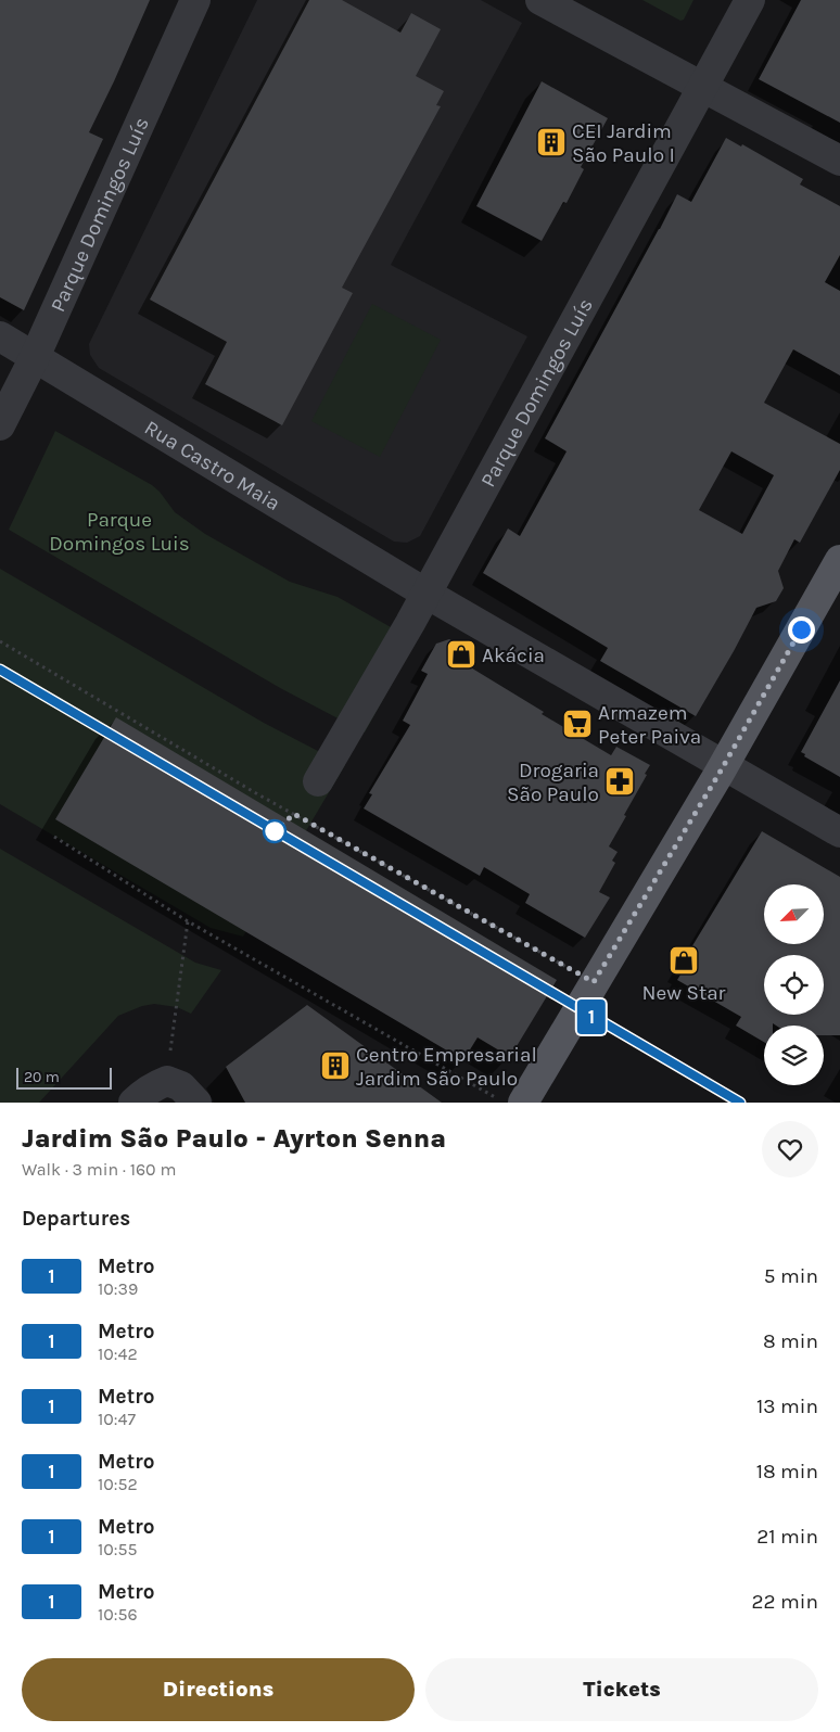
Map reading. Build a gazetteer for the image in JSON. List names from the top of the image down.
{
  "streets": {
    "street": ["Parque Domingos Luís", "Rua Castro Maia"]
  },
  "crossings": [
    ["Parque Domingos Luís", "Rua Castro Maia"]
  ],
  "parks": ["Parque Domingos Luis"],
  "places": {
    "building": ["CEI Jardim São Paulo I", "Centro Empresarial Jardim São Paulo"],
    "shop": ["Akácia", "New Star"],
    "supermarket": ["Armazem Peter Paiva"],
    "pharmacy": ["Drogaria São Paulo"]
  },
  "lines": ["metro line 1"],
  "scale_bar": "20 m",
  "north": "bottom left",
  "page": {
    "on_map": "1",
    "scale": "20 m",
    "heading": [
      ["Jardim São Paulo - Ayrton Senna", "Walk · 3 min · 160 m"],
      "Departures"
    ],
    "list": [
      {
        "mark": "1",
        "name": "Metro",
        "note": "10:39",
        "value": "5 min"
      },
      {
        "mark": "1",
        "name": "Metro",
        "note": "10:42",
        "value": "8 min"
      },
      {
        "mark": "1",
        "name": "Metro",
        "note": "10:47",
        "value": "13 min"
      },
      {
        "mark": "1",
        "name": "Metro",
        "note": "10:52",
        "value": "18 min"
      },
      {
        "mark": "1",
        "name": "Metro",
        "note": "10:55",
        "value": "21 min"
      },
      {
        "mark": "1",
        "name": "Metro",
        "note": "10:56",
        "value": "22 min"
      }
    ],
    "buttons": ["Directions", "Tickets"]
  }
}
